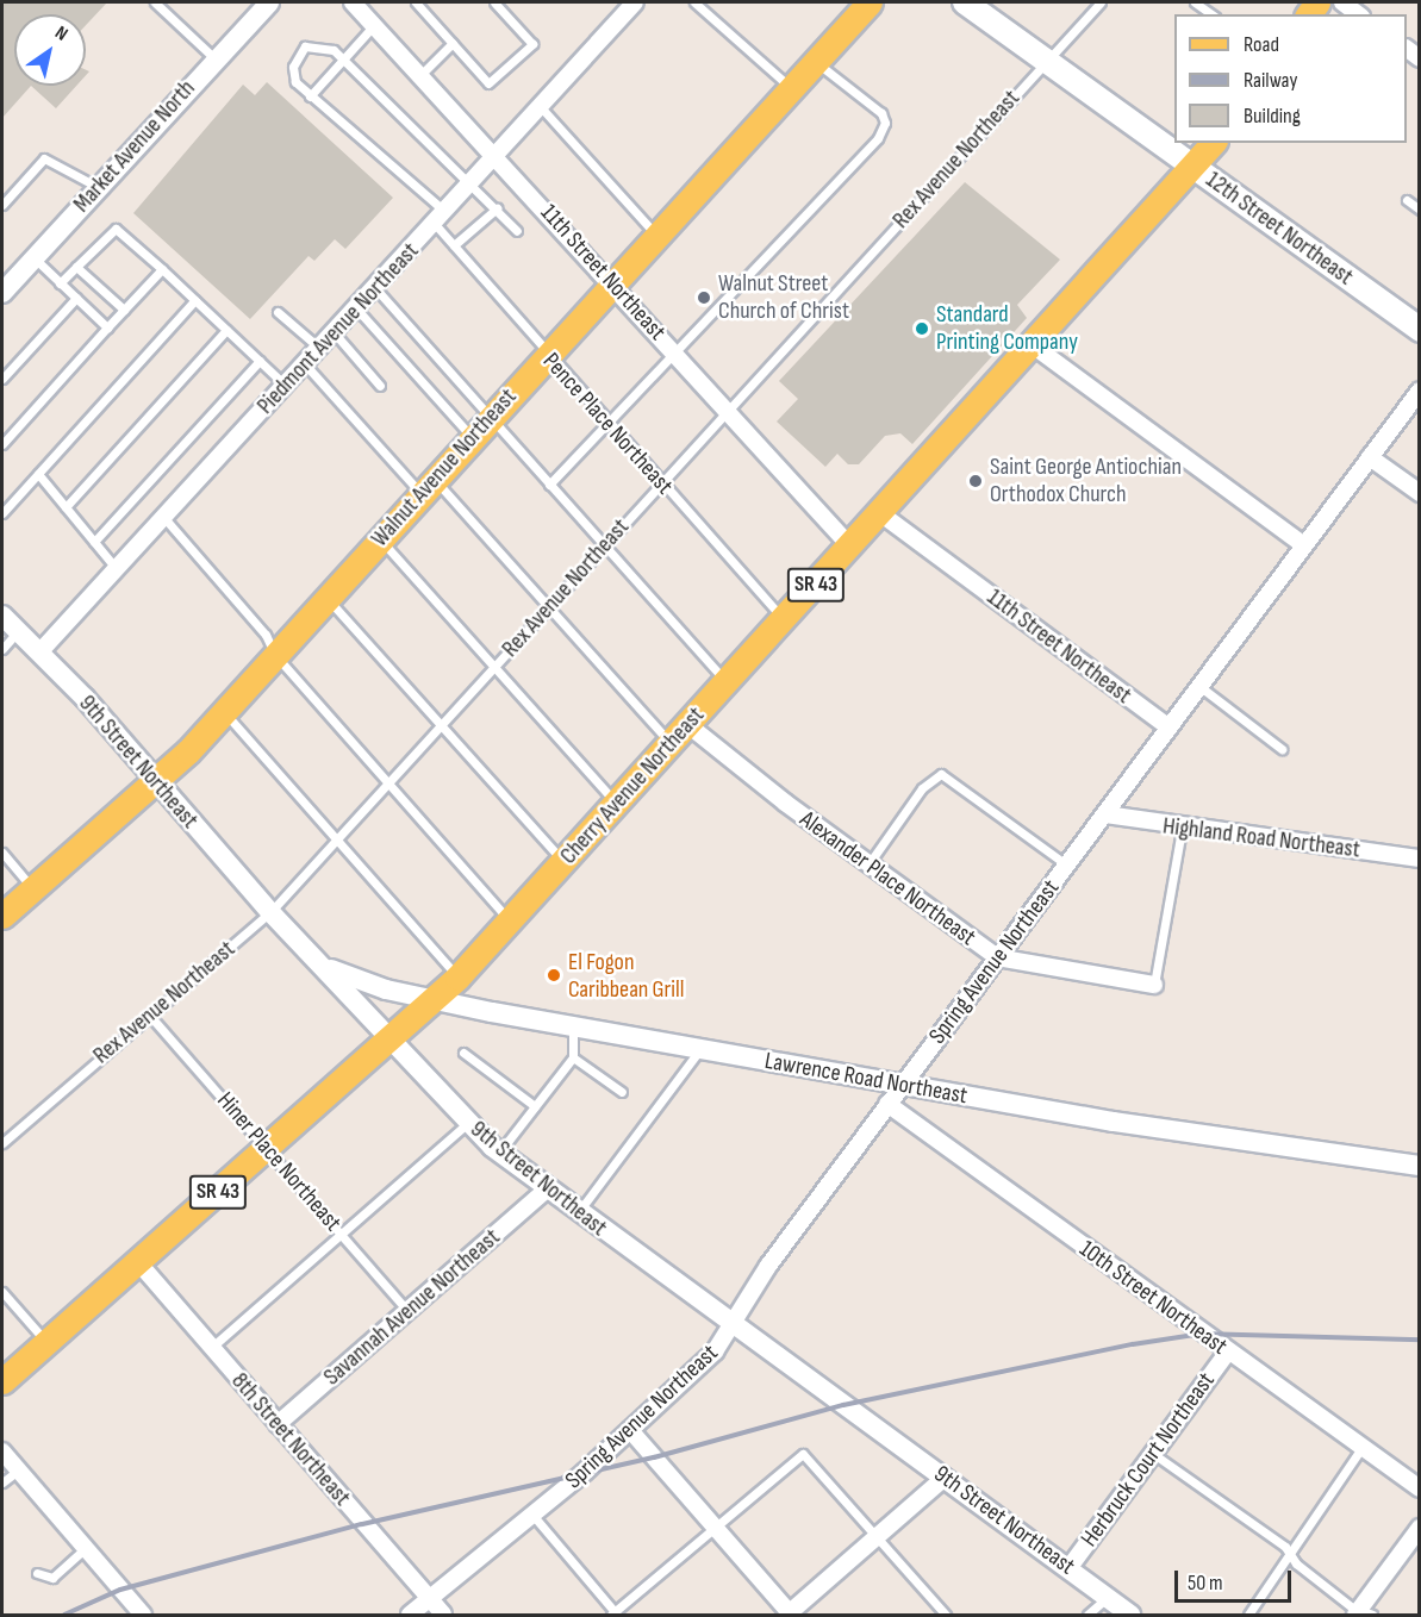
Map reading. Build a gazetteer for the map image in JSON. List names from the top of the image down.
{
  "streets": {
    "main road": [
      "12th Street Northeast",
      "Walnut Avenue Northeast",
      "SR 43",
      "Cherry Avenue Northeast"
    ],
    "street": [
      "Market Avenue North",
      "11th Street Northeast",
      "Piedmont Avenue Northeast",
      "9th Street Northeast",
      "Highland Road Northeast",
      "Alexander Place Northeast",
      "Spring Avenue Northeast",
      "Lawrence Road Northeast",
      "10th Street Northeast",
      "Savannah Avenue Northeast",
      "8th Street Northeast",
      "Herbruck Court Northeast"
    ],
    "lane": ["Rex Avenue Northeast", "Pence Place Northeast", "Hiner Place Northeast"]
  },
  "crossings": [
    ["Rex Avenue Northeast", "12th Street Northeast"],
    ["Rex Avenue Northeast", "11th Street Northeast"],
    ["Rex Avenue Northeast", "Pence Place Northeast"],
    ["Rex Avenue Northeast", "9th Street Northeast"],
    ["Rex Avenue Northeast", "Hiner Place Northeast"],
    ["12th Street Northeast", "Cherry Avenue Northeast"],
    ["11th Street Northeast", "Piedmont Avenue Northeast"],
    ["11th Street Northeast", "Walnut Avenue Northeast"],
    ["11th Street Northeast", "Cherry Avenue Northeast"],
    ["11th Street Northeast", "Spring Avenue Northeast"],
    ["Piedmont Avenue Northeast", "Pence Place Northeast"],
    ["Piedmont Avenue Northeast", "9th Street Northeast"],
    ["Pence Place Northeast", "Walnut Avenue Northeast"],
    ["Pence Place Northeast", "Cherry Avenue Northeast"],
    ["Walnut Avenue Northeast", "9th Street Northeast"],
    ["9th Street Northeast", "Cherry Avenue Northeast"],
    ["9th Street Northeast", "Spring Avenue Northeast"],
    ["9th Street Northeast", "Lawrence Road Northeast"],
    ["9th Street Northeast", "Savannah Avenue Northeast"],
    ["9th Street Northeast", "Herbruck Court Northeast"],
    ["Cherry Avenue Northeast", "Alexander Place Northeast"],
    ["Cherry Avenue Northeast", "Lawrence Road Northeast"],
    ["Cherry Avenue Northeast", "Hiner Place Northeast"],
    ["Cherry Avenue Northeast", "8th Street Northeast"],
    ["Highland Road Northeast", "Spring Avenue Northeast"],
    ["Alexander Place Northeast", "Spring Avenue Northeast"],
    ["Spring Avenue Northeast", "Lawrence Road Northeast"],
    ["Spring Avenue Northeast", "10th Street Northeast"],
    ["Spring Avenue Northeast", "8th Street Northeast"],
    ["Hiner Place Northeast", "Savannah Avenue Northeast"],
    ["10th Street Northeast", "Herbruck Court Northeast"],
    ["Savannah Avenue Northeast", "8th Street Northeast"]
  ],
  "places": [
    "Walnut Street Church of Christ",
    "Standard Printing Company",
    "Saint George Antiochian Orthodox Church",
    "El Fogon Caribbean Grill"
  ],
  "legend": ["Road", "Railway", "Building"],
  "scale_bar": "50 m",
  "north": "top right"
}
